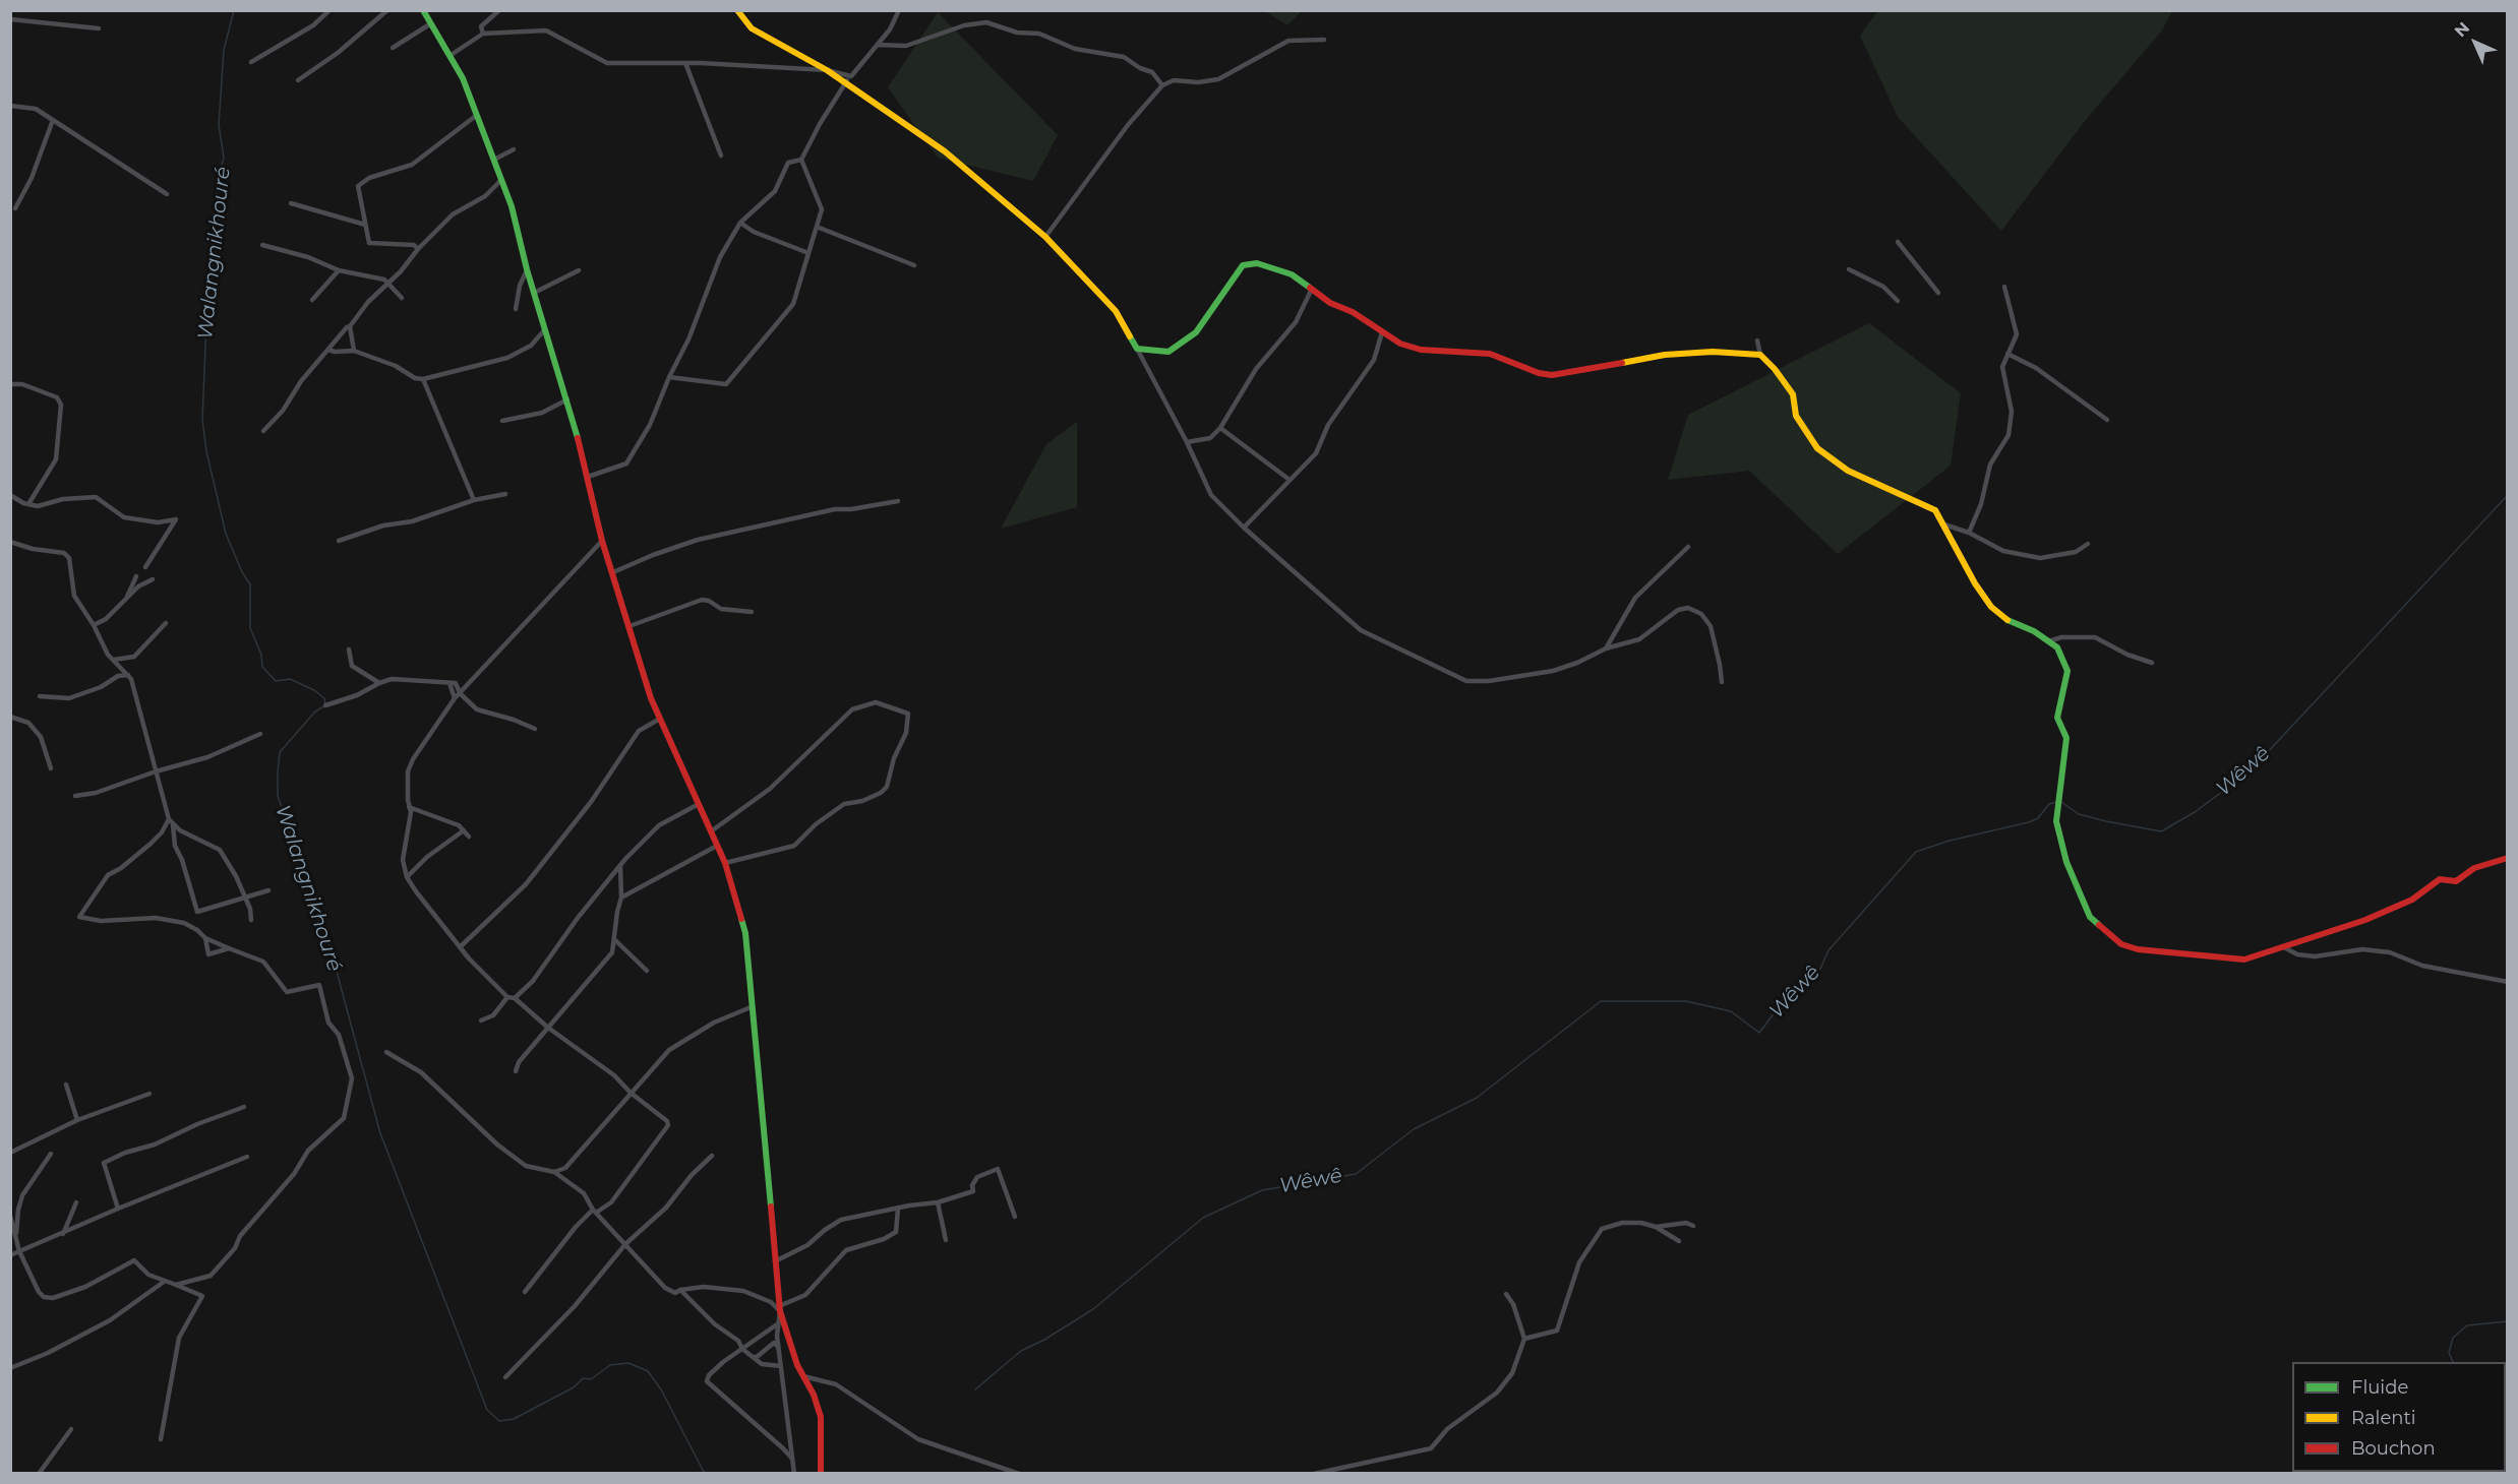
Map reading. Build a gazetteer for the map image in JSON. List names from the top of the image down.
{
  "water": ["Walangnikhouré", "Wêwê"],
  "legend": ["Fluide", "Ralenti", "Bouchon"],
  "north": "top left"
}
